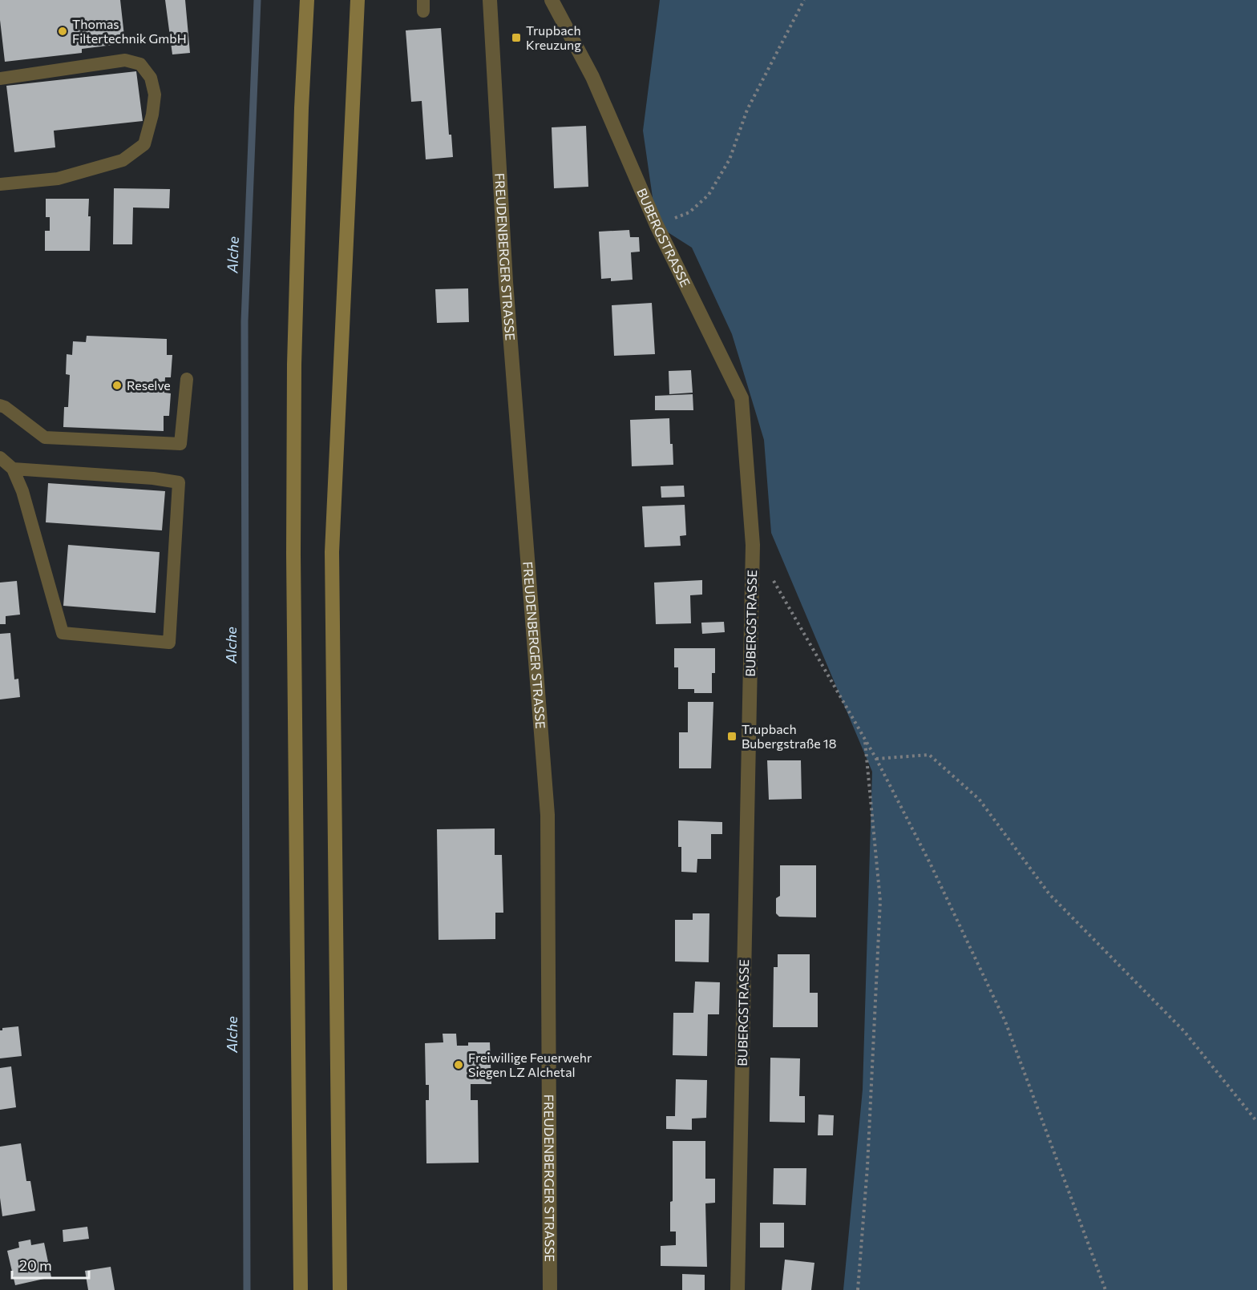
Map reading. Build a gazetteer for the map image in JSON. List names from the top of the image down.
{
  "streets": {
    "street": ["BUBERGSTRASSE", "FREUDENBERGER STRASSE"]
  },
  "water": ["Alche"],
  "places": {
    "other": ["Thomas Filtertechnik GmbH", "Reselve", "Freiwillige Feuerwehr Siegen LZ Alchetal"],
    "transit": ["Trupbach Kreuzung", "Trupbach Bubergstraße 18"]
  },
  "scale_bar": "20 m"
}
